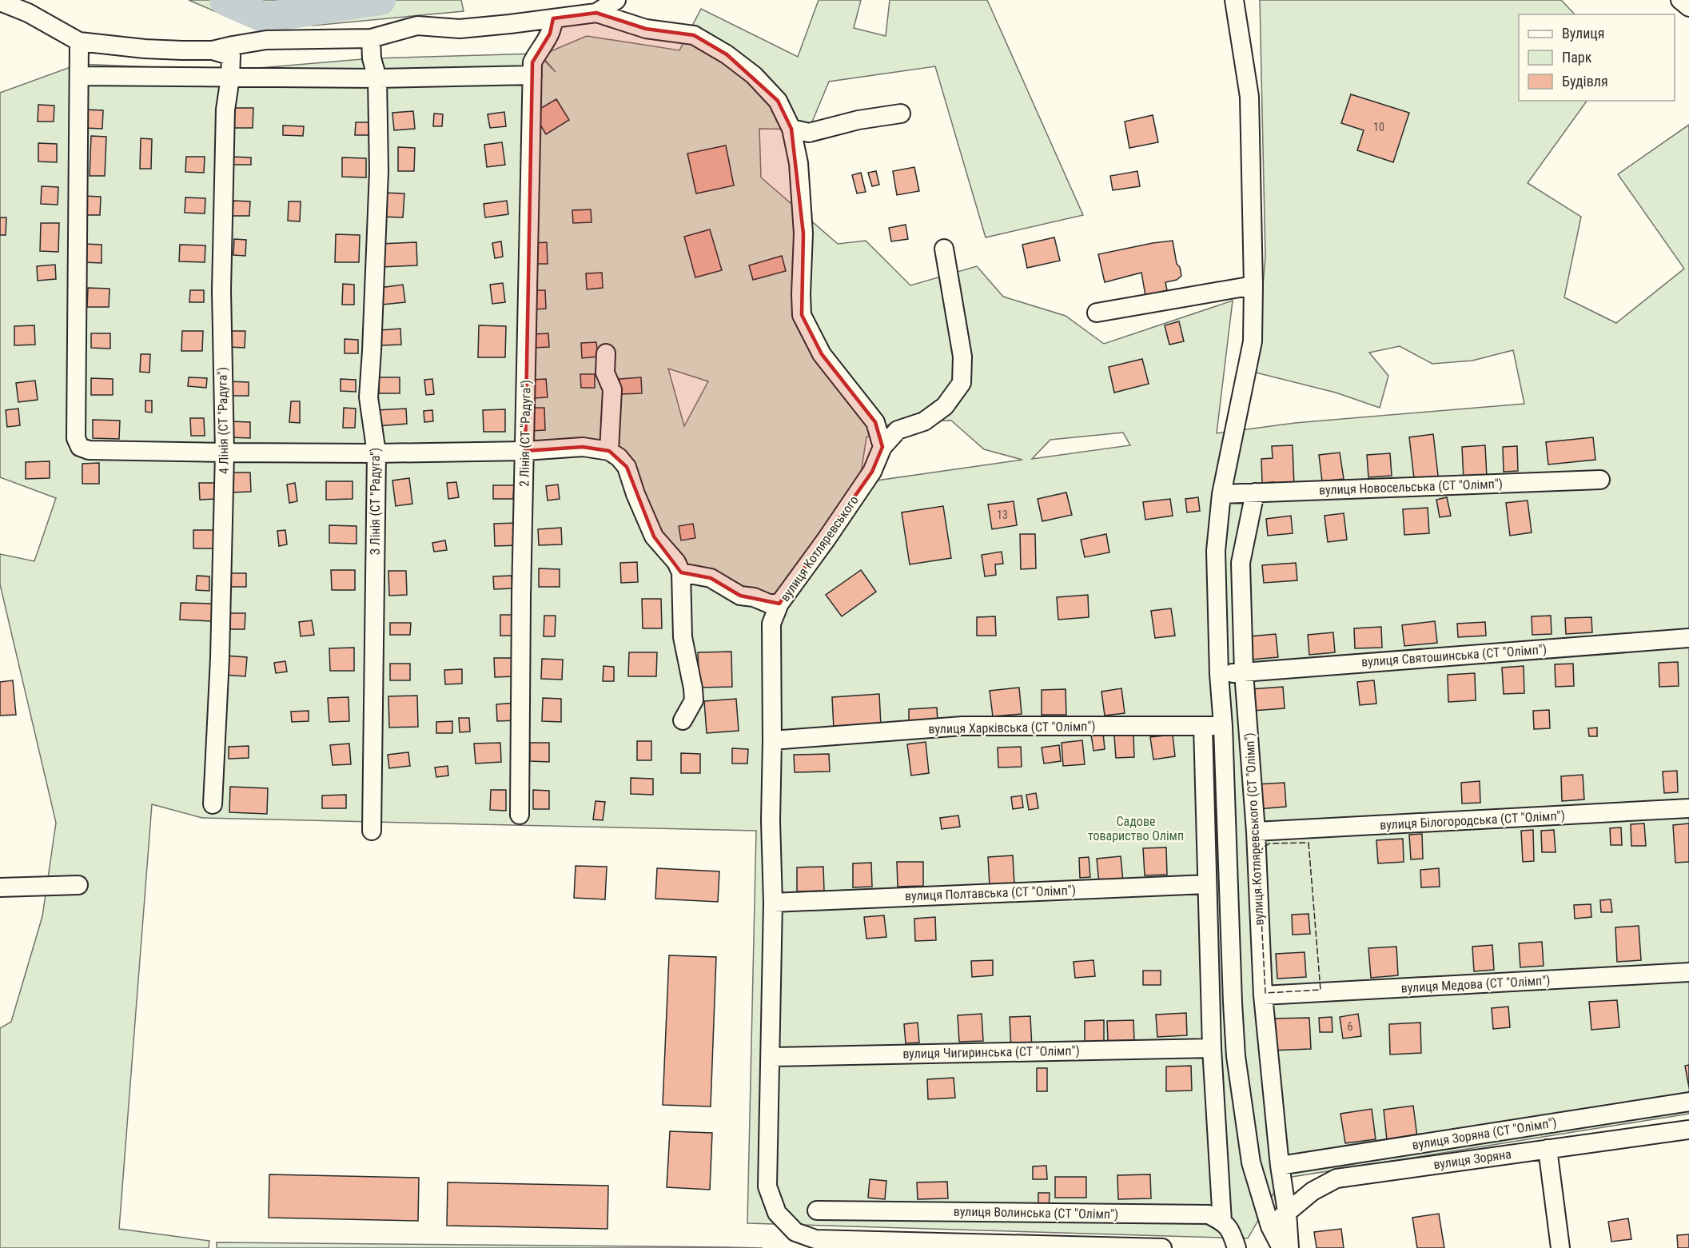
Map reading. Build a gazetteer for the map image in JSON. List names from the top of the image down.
{
  "streets": {
    "street": [
      "4 Лінія (СТ \"Радуга\")",
      "2 Лінія (СТ \"Радуга\")",
      "вулиця Новосельська (СТ \"Олімп\")",
      "З Лінія (СТ \"Радуга\")",
      "вулиця Котляревського",
      "вулиця Святошинська (СТ \"Олімп\")",
      "вулиця Харківська (СТ \"Олімп\")",
      "вулиця Білогородська (СТ \"Олімп\")",
      "вулиця Котляревського (СТ \"Олімп\")",
      "вулиця Полтавська (СТ \"Олімп\")",
      "вулиця Медова (СТ \"Олімп\")",
      "вулиця Чигиринська (СТ \"Олімп\")",
      "вулиця Зоряна (СТ \"Олімп\")",
      "вулиця Зоряна",
      "вулиця Волинська (СТ \"Олімп\")"
    ]
  },
  "crossings": [
    ["вулиця Новосельська (СТ \"Олімп\")", "вулиця Котляревського (СТ \"Олімп\")"],
    ["вулиця Котляревського", "вулиця Харківська (СТ \"Олімп\")"],
    ["вулиця Котляревського", "вулиця Полтавська (СТ \"Олімп\")"],
    ["вулиця Котляревського", "вулиця Чигиринська (СТ \"Олімп\")"],
    ["вулиця Святошинська (СТ \"Олімп\")", "вулиця Котляревського (СТ \"Олімп\")"],
    ["вулиця Білогородська (СТ \"Олімп\")", "вулиця Котляревського (СТ \"Олімп\")"],
    ["вулиця Котляревського (СТ \"Олімп\")", "вулиця Медова (СТ \"Олімп\")"],
    ["вулиця Котляревського (СТ \"Олімп\")", "вулиця Зоряна (СТ \"Олімп\")"],
    ["вулиця Котляревського (СТ \"Олімп\")", "вулиця Зоряна"]
  ],
  "parks": ["Садове товариство Олімп"],
  "house_numbers": ["10", "13", "6"],
  "legend": ["Вулиця", "Парк", "Будівля"]
}
